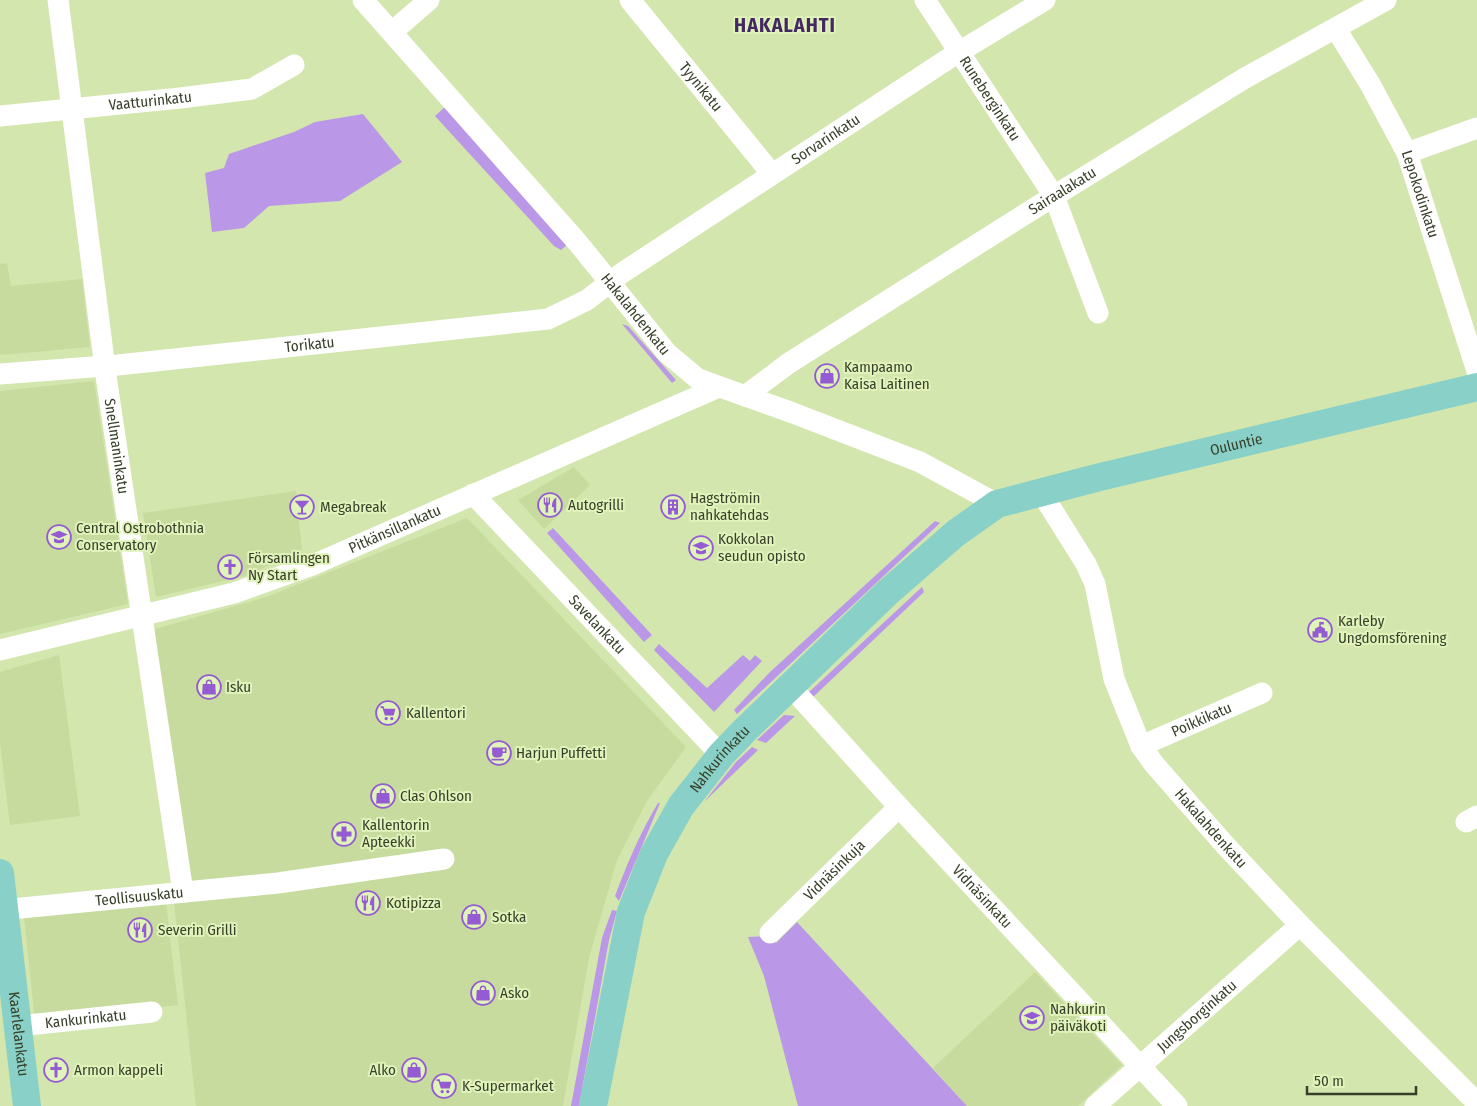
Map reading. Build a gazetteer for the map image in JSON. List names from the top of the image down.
{
  "streets": {
    "main road": ["Ouluntie", "Nahkurinkatu", "Kaarlelankatu"],
    "street": [
      "Tyynikatu",
      "Runeberginkatu",
      "Vaatturinkatu",
      "Sorvarinkatu",
      "Sairaalakatu",
      "Lepokodinkatu",
      "Hakalahdenkatu",
      "Torikatu",
      "Snellmaninkatu",
      "Pitkänsillankatu",
      "Savelankatu",
      "Poikkikatu",
      "Vidnäsinkuja",
      "Teollisuuskatu",
      "Vidnäsinkatu",
      "Jungsborginkatu",
      "Kankurinkatu"
    ]
  },
  "crossings": [
    ["Tyynikatu", "Sorvarinkatu"],
    ["Runeberginkatu", "Sorvarinkatu"],
    ["Runeberginkatu", "Sairaalakatu"],
    ["Vaatturinkatu", "Snellmaninkatu"],
    ["Sorvarinkatu", "Hakalahdenkatu"],
    ["Sorvarinkatu", "Torikatu"],
    ["Sairaalakatu", "Lepokodinkatu"],
    ["Sairaalakatu", "Hakalahdenkatu"],
    ["Hakalahdenkatu", "Torikatu"],
    ["Hakalahdenkatu", "Ouluntie"],
    ["Hakalahdenkatu", "Pitkänsillankatu"],
    ["Hakalahdenkatu", "Poikkikatu"],
    ["Hakalahdenkatu", "Nahkurinkatu"],
    ["Hakalahdenkatu", "Jungsborginkatu"],
    ["Torikatu", "Snellmaninkatu"],
    ["Ouluntie", "Nahkurinkatu"],
    ["Snellmaninkatu", "Pitkänsillankatu"],
    ["Snellmaninkatu", "Teollisuuskatu"],
    ["Pitkänsillankatu", "Savelankatu"],
    ["Savelankatu", "Nahkurinkatu"],
    ["Nahkurinkatu", "Vidnäsinkatu"],
    ["Vidnäsinkuja", "Vidnäsinkatu"],
    ["Teollisuuskatu", "Kaarlelankatu"],
    ["Vidnäsinkatu", "Jungsborginkatu"],
    ["Kankurinkatu", "Kaarlelankatu"]
  ],
  "districts": ["HAKALAHTI"],
  "places": {
    "shop": [
      "Kampaamo Kaisa Laitinen",
      "Isku",
      "Clas Ohlson",
      "Sotka",
      "Asko",
      "Alko"
    ],
    "restaurant": ["Autogrilli", "Kotipizza", "Severin Grilli"],
    "bar": ["Megabreak"],
    "building": ["Hagströmin nahkatehdas"],
    "school or university": ["Central Ostrobothnia Conservatory", "Kokkolan seudun opisto", "Nahkurin päiväkoti"],
    "church": ["Församlingen Ny Start", "Armon kappeli"],
    "public building": ["Karleby Ungdomsförening"],
    "supermarket": ["Kallentori", "K-Supermarket"],
    "cafe": ["Harjun Puffetti"],
    "pharmacy": ["Kallentorin Apteekki"]
  },
  "scale_bar": "50 m"
}
